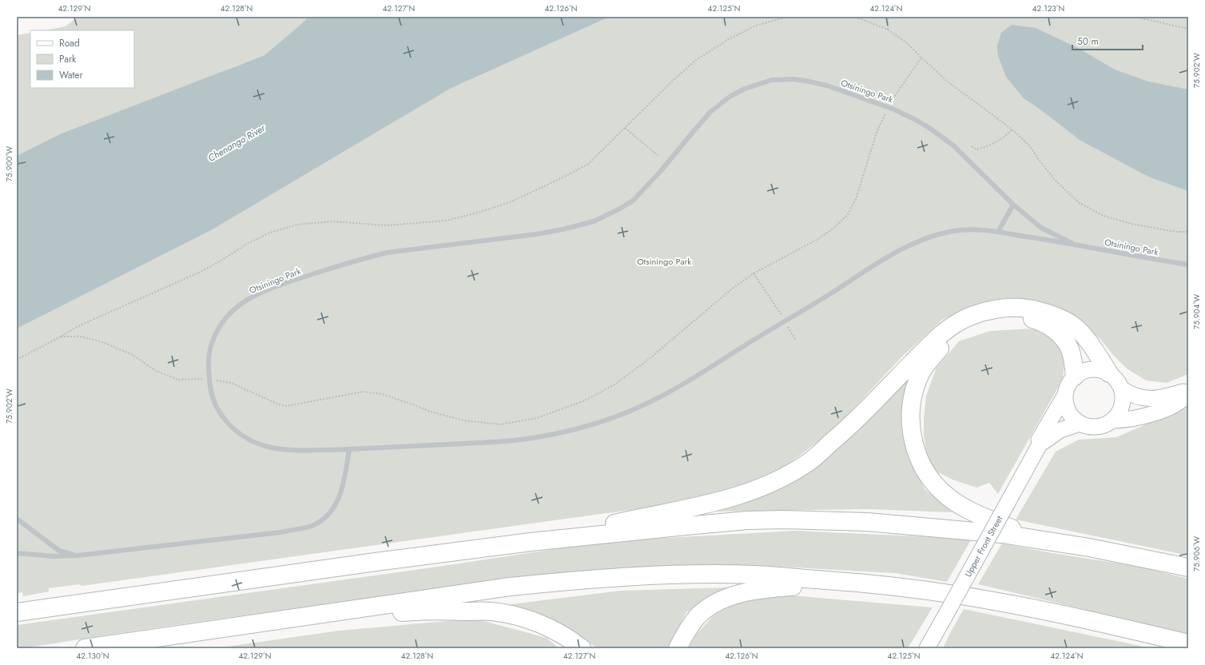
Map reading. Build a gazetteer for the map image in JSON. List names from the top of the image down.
{
  "streets": {
    "main road": ["Upper Front Street"],
    "lane": ["Otsiningo Park"]
  },
  "water": ["Chenango River"],
  "parks": ["Otsiningo Park"],
  "legend": ["Road", "Park", "Water"],
  "scale_bar": "50 m",
  "coordinates": [
    "42.129°N",
    "42.128°N",
    "42.127°N",
    "42.126°N",
    "42.125°N",
    "42.124°N",
    "42.123°N",
    "75.902°W",
    "75.900°W",
    "75.904°W",
    "75.906°W",
    "42.130°N"
  ]
}
